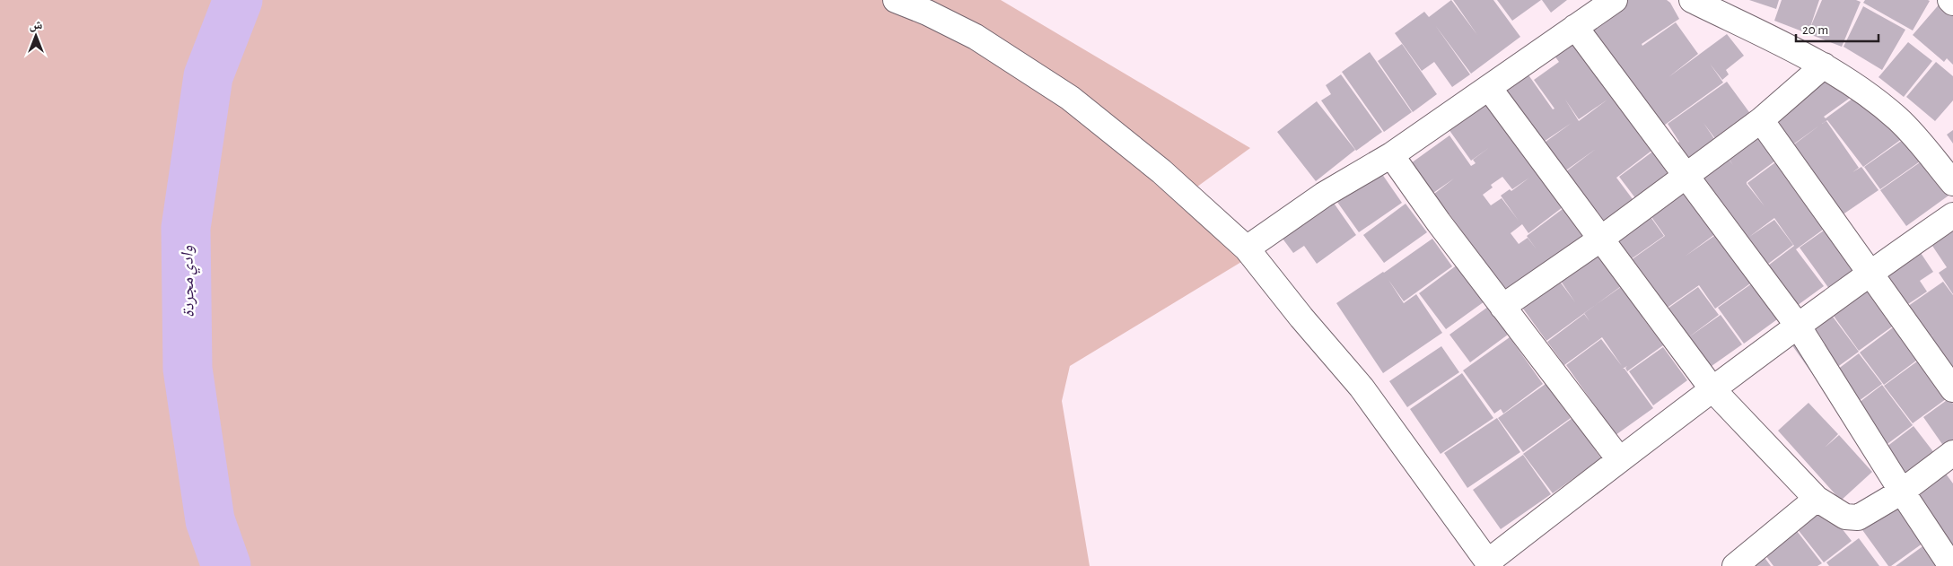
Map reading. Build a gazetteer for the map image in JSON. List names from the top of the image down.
{
  "water": ["وادي مجردة"],
  "scale_bar": "20 m",
  "north": "top"
}
